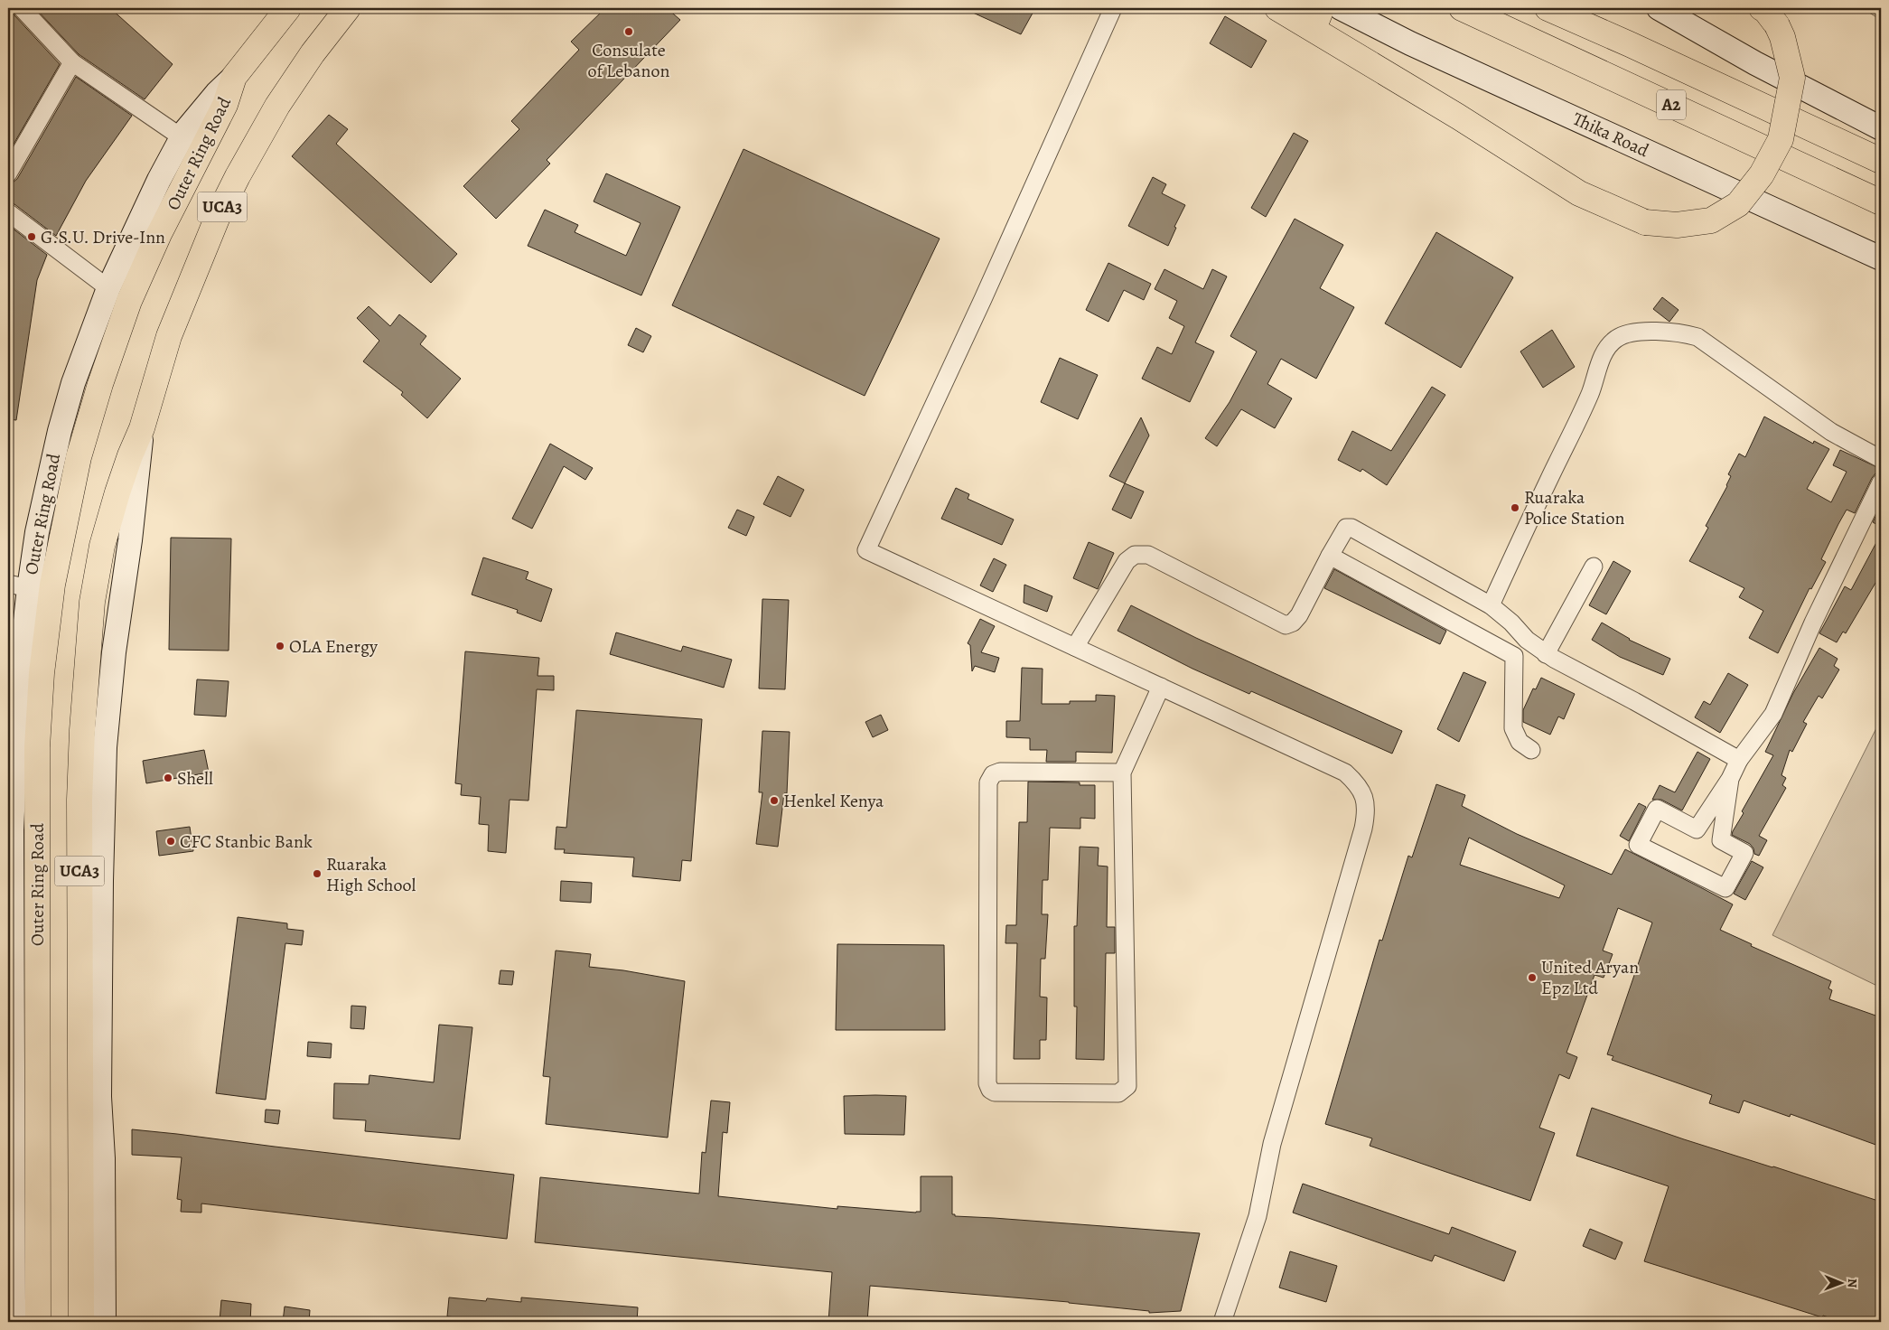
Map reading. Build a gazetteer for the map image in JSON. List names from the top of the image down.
{
  "streets": {
    "main road": [
      "A2",
      "Thika Road",
      "Outer Ring Road",
      "UCA3"
    ]
  },
  "places": [
    "Consulate of Lebanon",
    "G.S.U. Drive-Inn",
    "Ruaraka Police Station",
    "OLA Energy",
    "Shell",
    "Henkel Kenya",
    "CFC Stanbic Bank",
    "Ruaraka High School",
    "United Aryan Epz Ltd"
  ],
  "north": "right"
}
